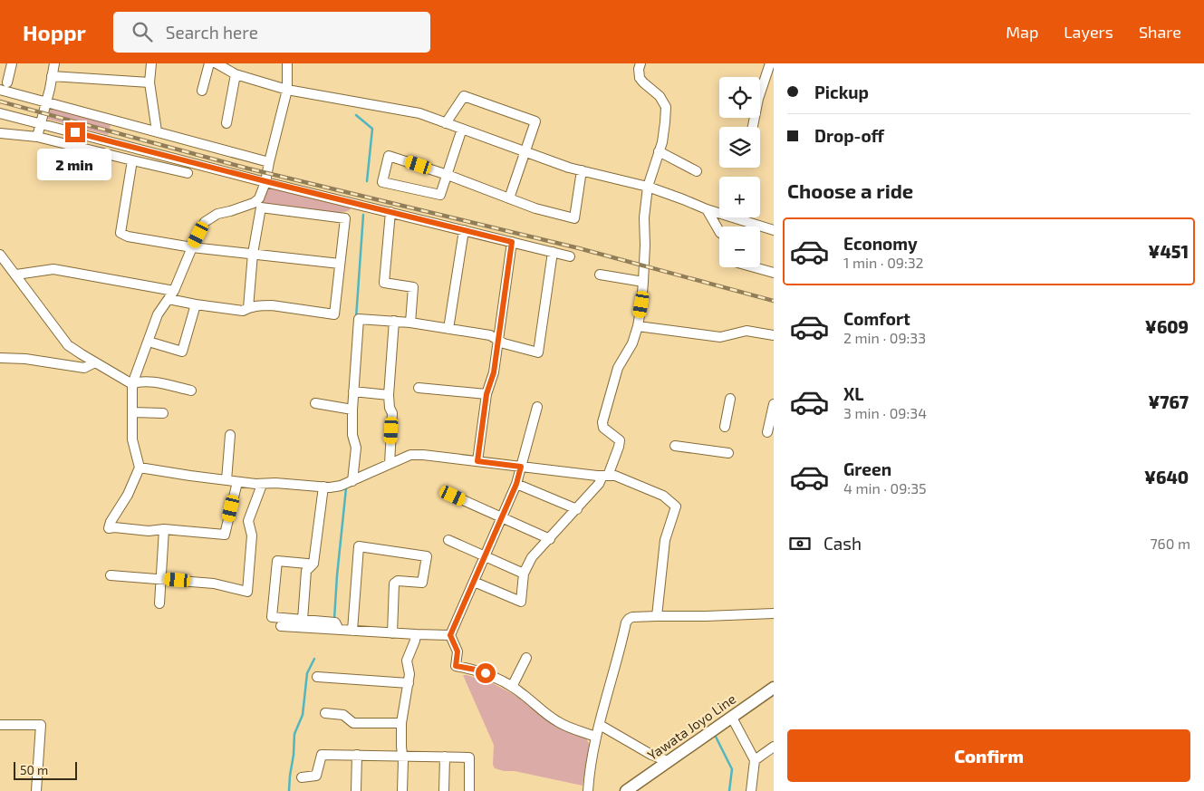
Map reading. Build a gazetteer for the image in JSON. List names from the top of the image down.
{
  "streets": {
    "main road": ["Yawata Joyo Line"]
  },
  "scale_bar": "50 m",
  "page": {
    "header": "Hoppr",
    "search": "Search here",
    "nav": ["Map", "Layers", "Share"],
    "banner": ["Pickup", "Drop-off"],
    "map_buttons": ["+", "−"],
    "bubble": "2 min",
    "heading": "Choose a ride",
    "list": [
      {
        "name": "Economy",
        "note": "1 min · 09:32",
        "value": "¥451"
      },
      {
        "name": "Comfort",
        "note": "2 min · 09:33",
        "value": "¥609"
      },
      {
        "name": "XL",
        "note": "3 min · 09:34",
        "value": "¥767"
      },
      {
        "name": "Green",
        "note": "4 min · 09:35",
        "value": "¥640"
      }
    ],
    "pay": ["Cash", "760 m"],
    "buttons": "Confirm",
    "scale": "50 m"
  }
}
